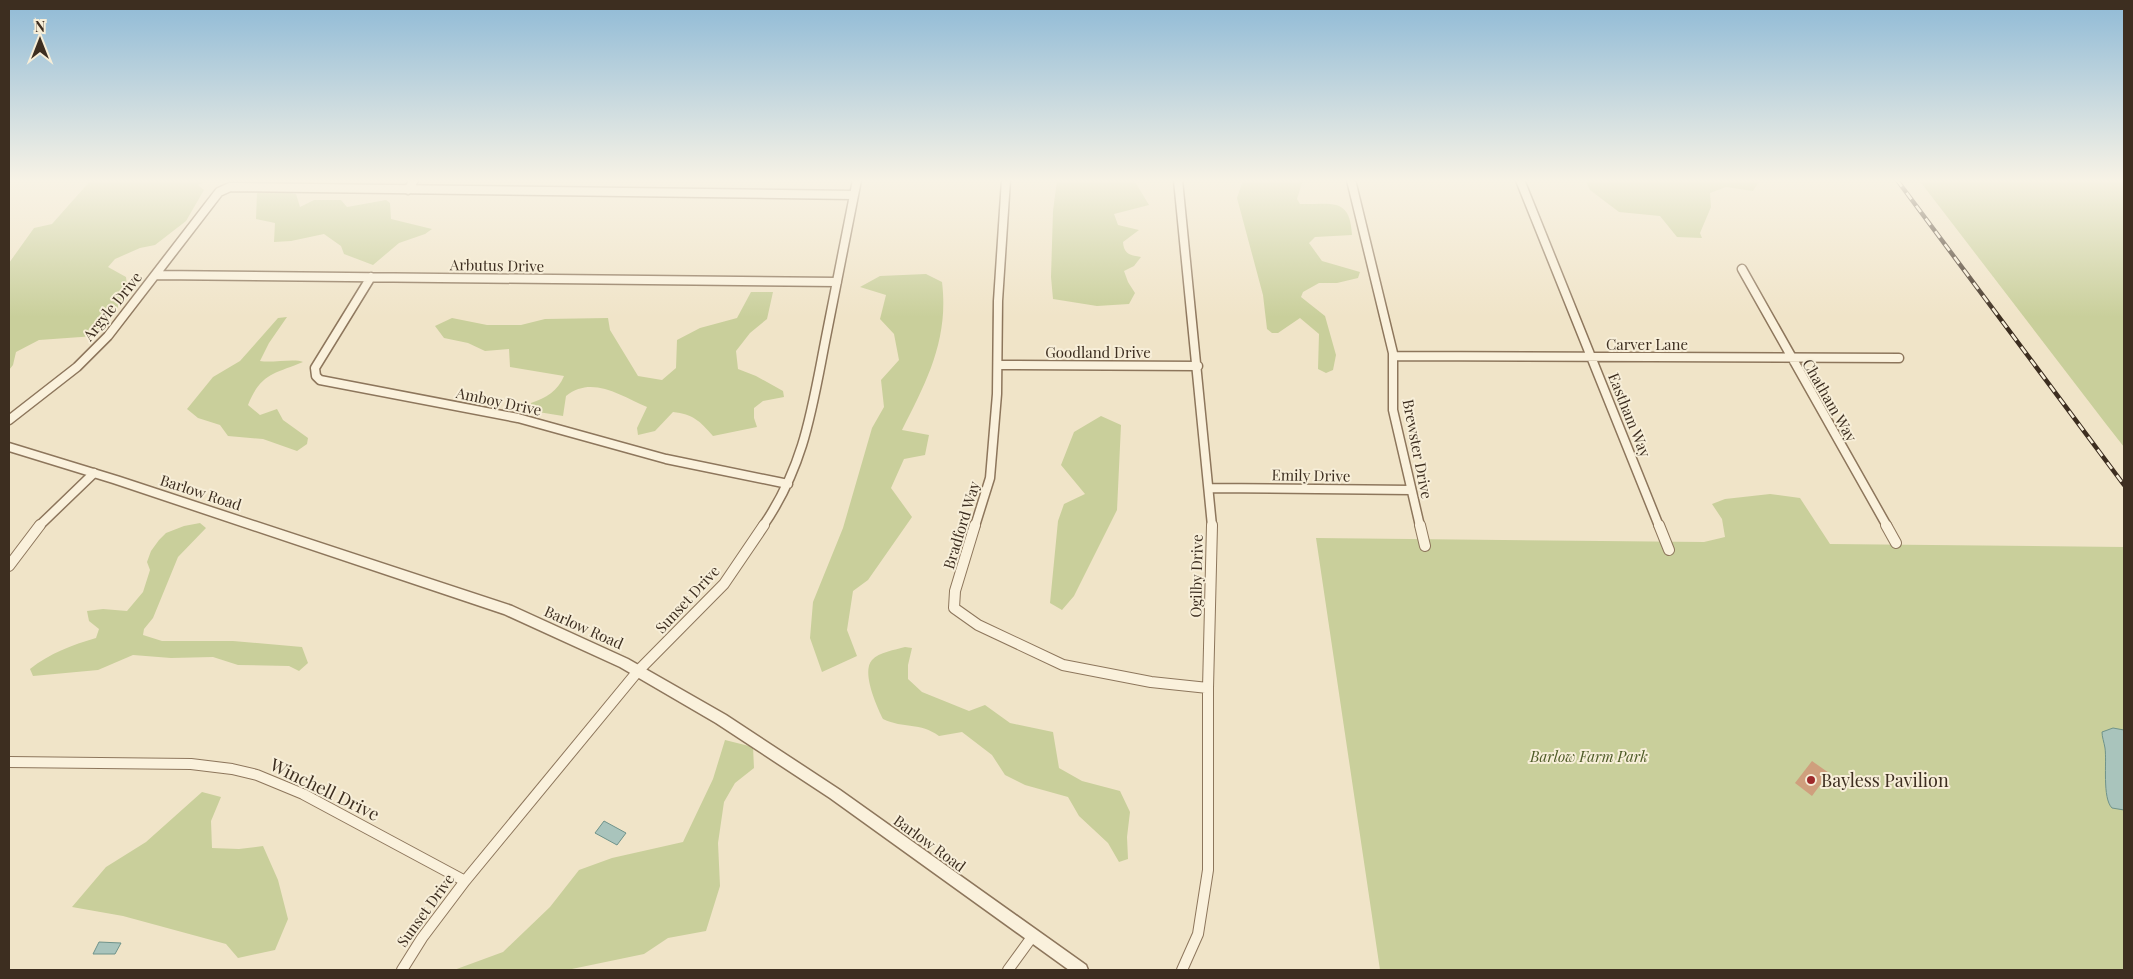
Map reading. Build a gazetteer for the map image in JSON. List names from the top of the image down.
{
  "streets": {
    "street": [
      "Arbutus Drive",
      "Argyle Drive",
      "Carver Lane",
      "Goodland Drive",
      "Chatham Way",
      "Amboy Drive",
      "Eastham Way",
      "Brewster Drive",
      "Emily Drive",
      "Barlow Road",
      "Bradford Way",
      "Ogilby Drive",
      "Sunset Drive",
      "Winchell Drive"
    ]
  },
  "crossings": [
    ["Arbutus Drive", "Argyle Drive"],
    ["Arbutus Drive", "Amboy Drive"],
    ["Arbutus Drive", "Sunset Drive"],
    ["Carver Lane", "Chatham Way"],
    ["Carver Lane", "Eastham Way"],
    ["Carver Lane", "Brewster Drive"],
    ["Goodland Drive", "Bradford Way"],
    ["Goodland Drive", "Ogilby Drive"],
    ["Amboy Drive", "Sunset Drive"],
    ["Brewster Drive", "Emily Drive"],
    ["Emily Drive", "Ogilby Drive"],
    ["Barlow Road", "Sunset Drive"],
    ["Bradford Way", "Ogilby Drive"],
    ["Sunset Drive", "Winchell Drive"]
  ],
  "parks": ["Barlow Farm Park"],
  "places": ["Bayless Pavilion"],
  "north": "top"
}
